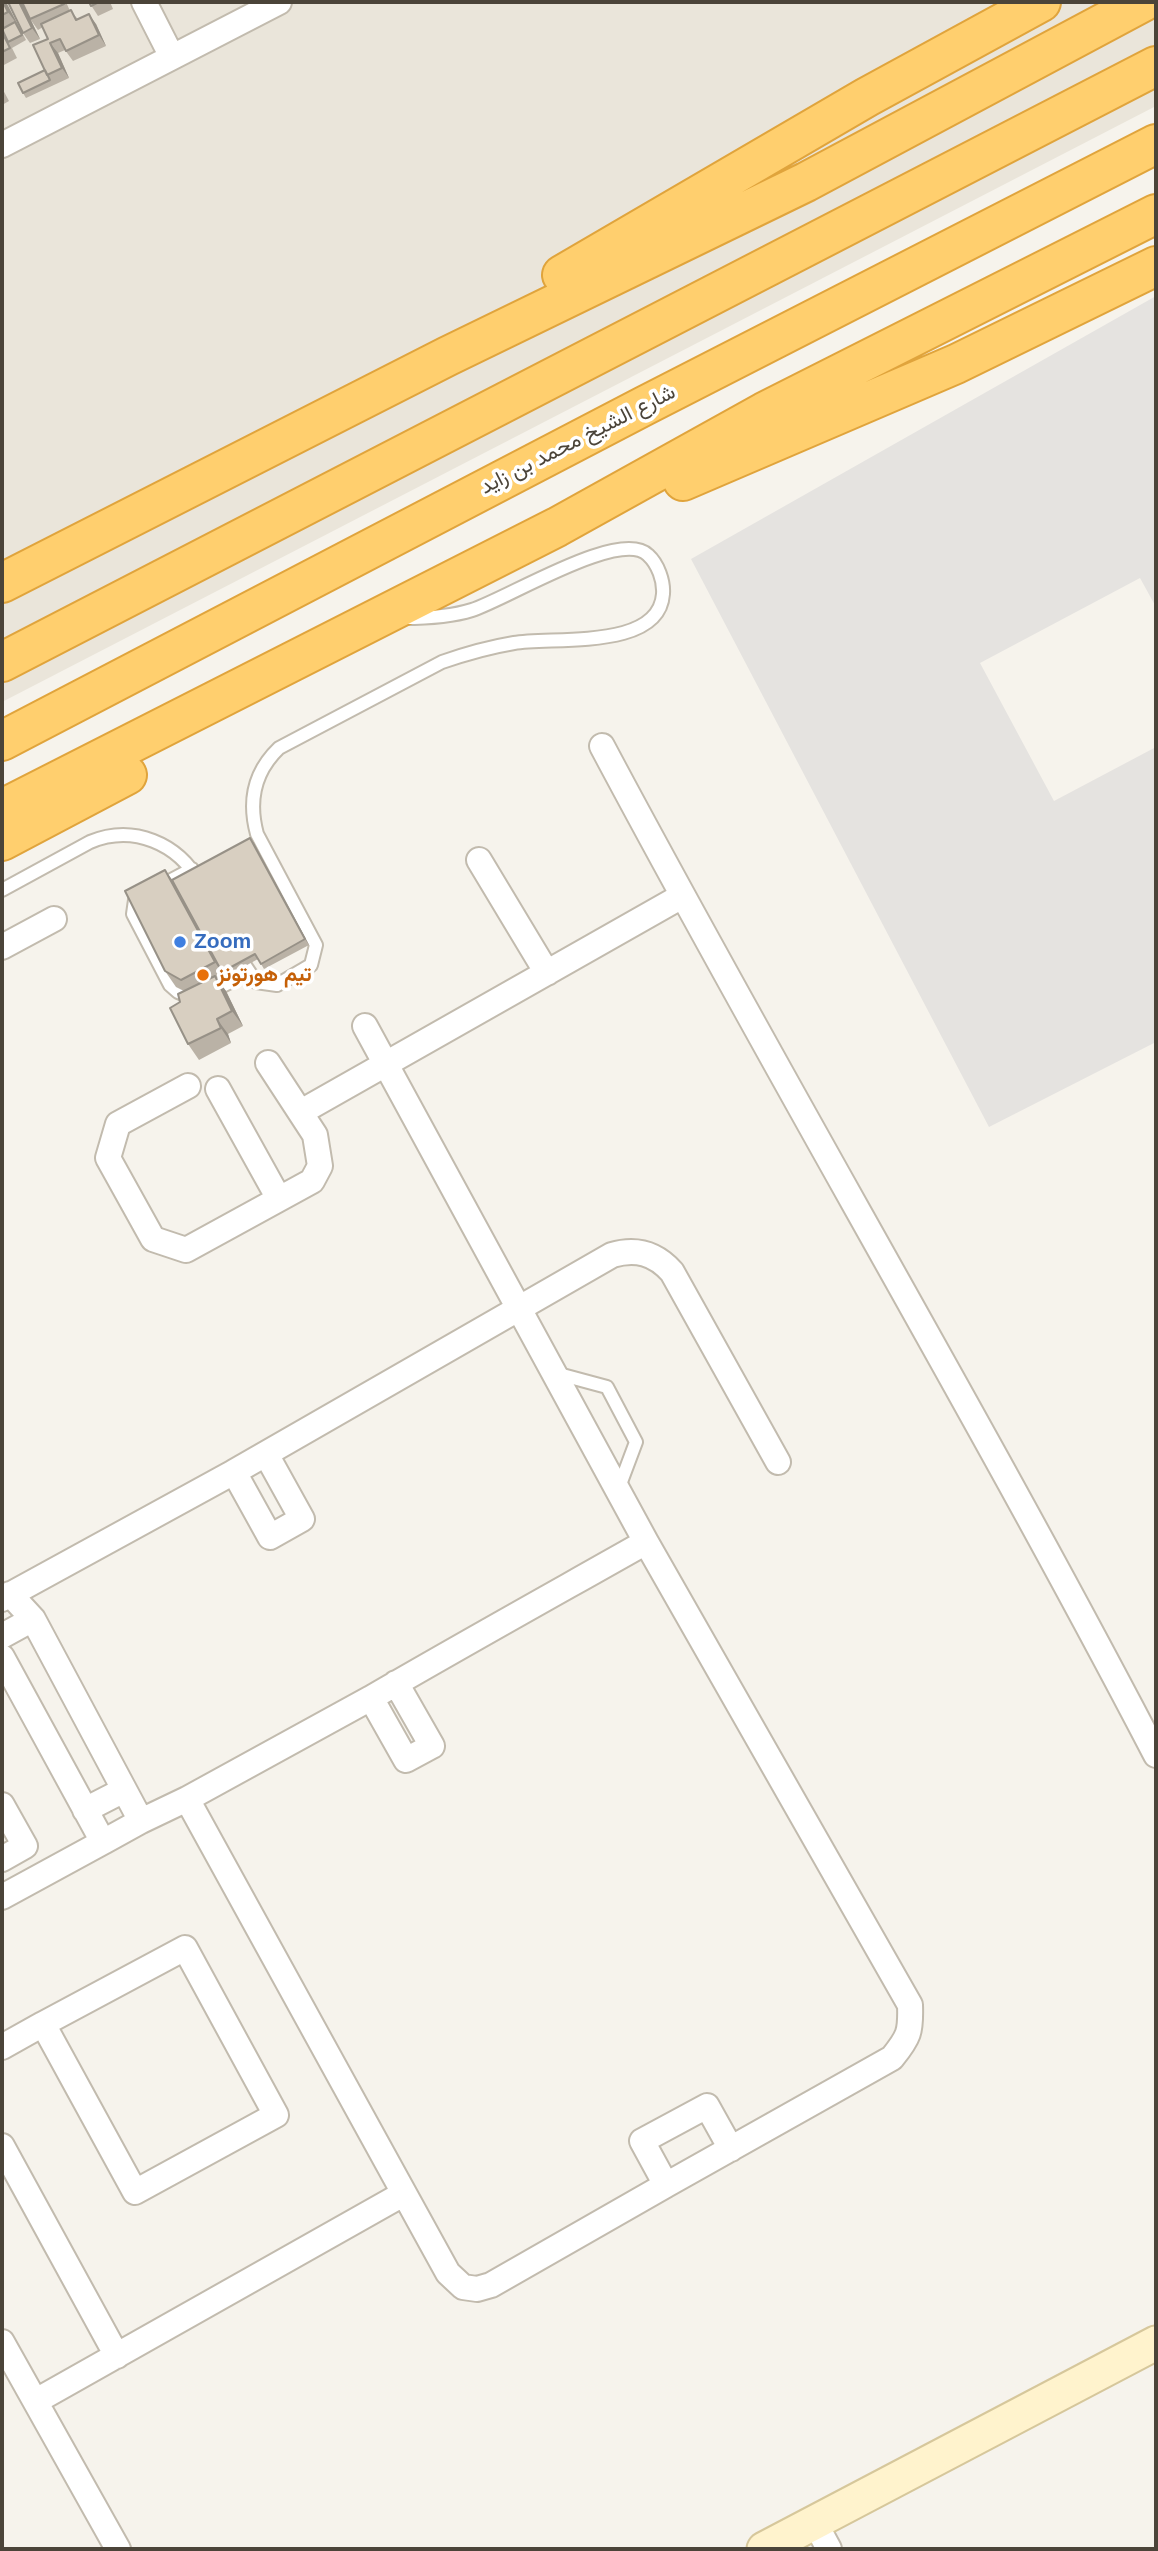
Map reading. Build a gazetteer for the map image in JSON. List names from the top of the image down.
{
  "streets": {
    "highway": ["شارع الشيخ محمد بن زايد"]
  },
  "places": ["Zoom", "تيم هورتونز"]
}
